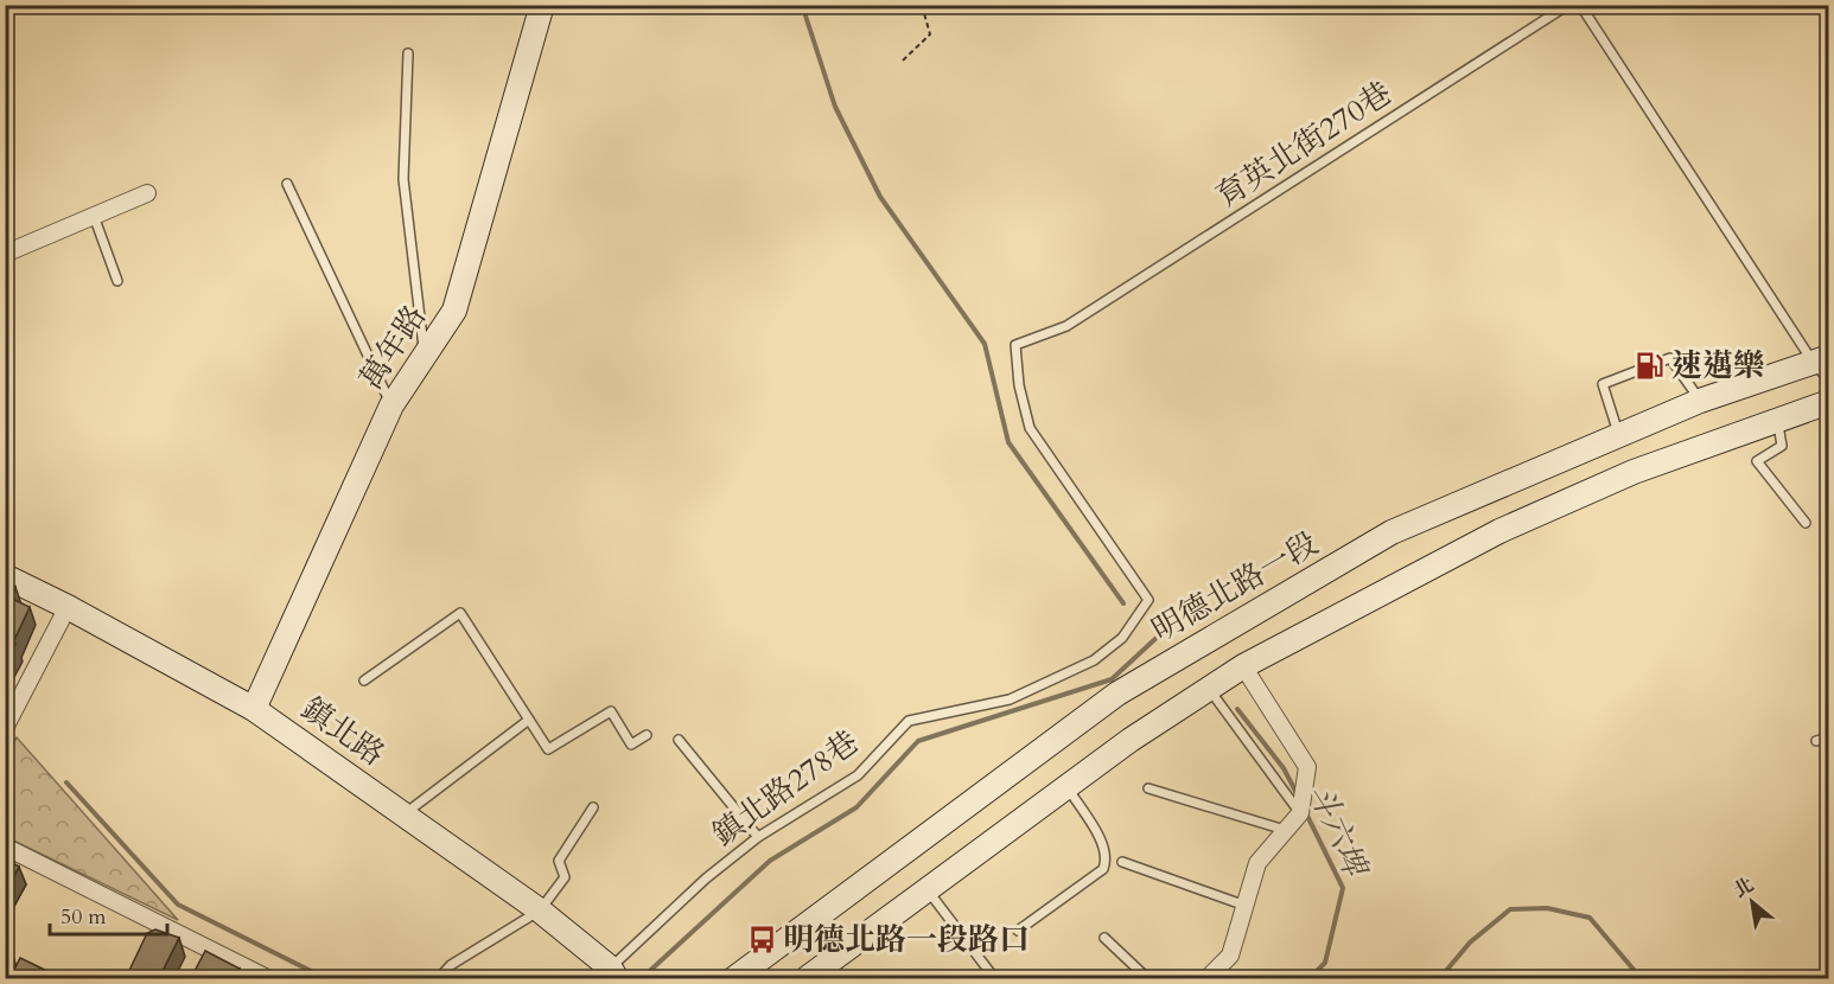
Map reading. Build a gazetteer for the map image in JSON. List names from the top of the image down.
{
  "streets": {
    "street": ["萬年路", "明德北路一段", "鎮北路"],
    "lane": ["育英北街270巷", "鎮北路278巷"]
  },
  "crossings": [
    ["育英北街270巷", "鎮北路278巷"],
    ["萬年路", "鎮北路"],
    ["鎮北路", "鎮北路278巷"]
  ],
  "water": ["斗六埤"],
  "places": {
    "fuel station": ["速邁樂"],
    "bus stop": ["明德北路一段路口"]
  },
  "scale_bar": "50 m",
  "north": "top left"
}
